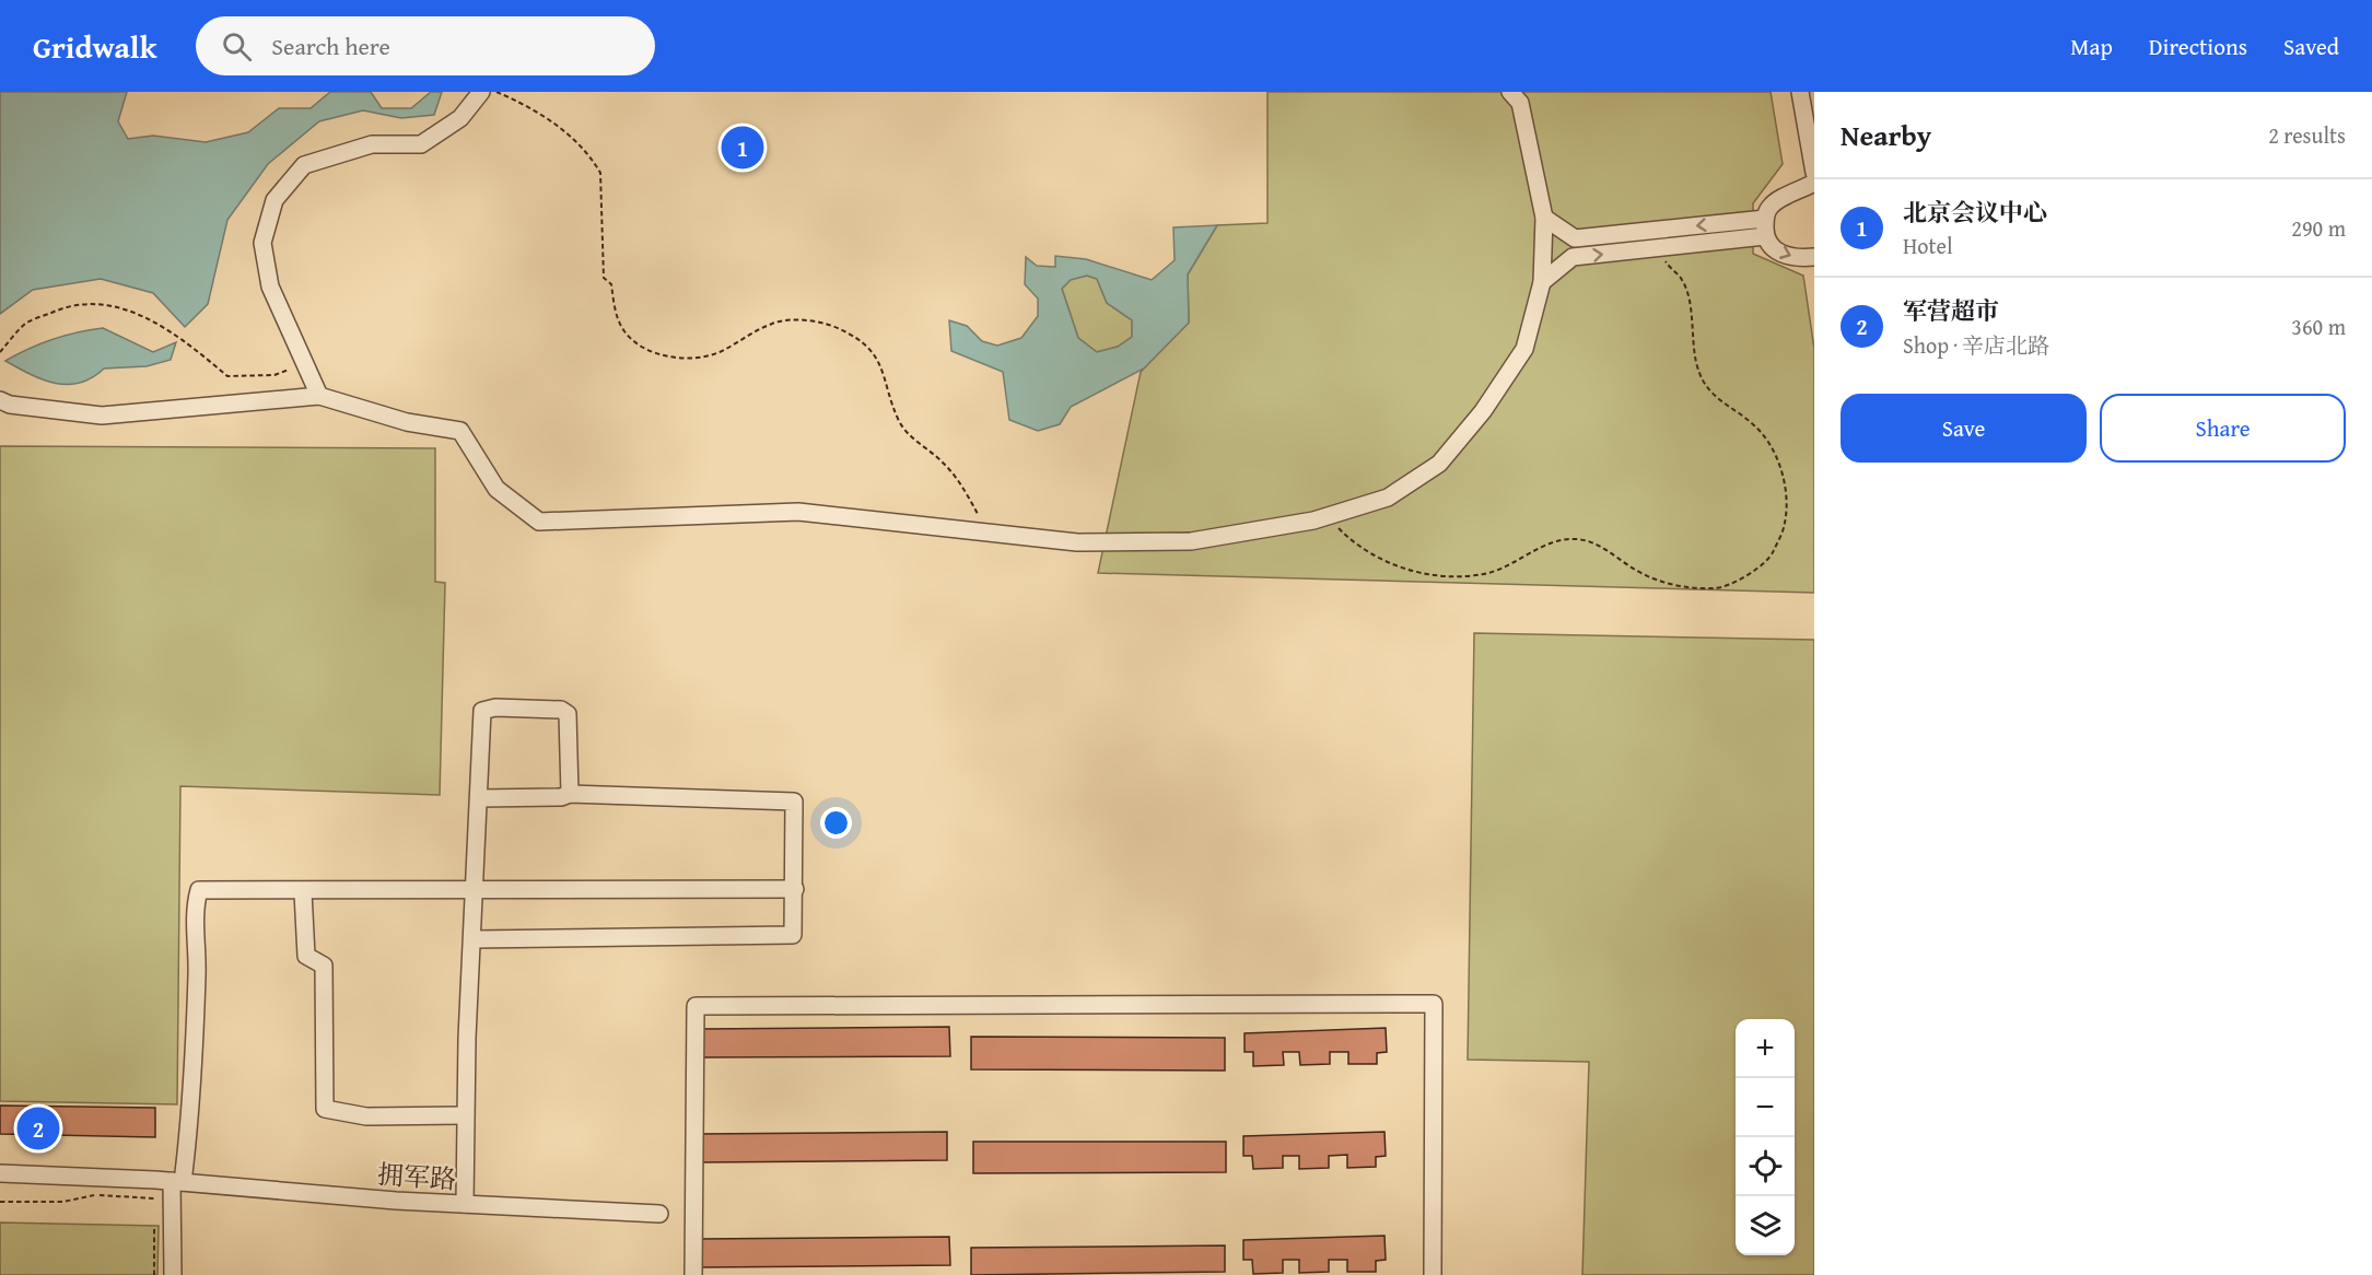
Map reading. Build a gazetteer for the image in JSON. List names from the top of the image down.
{
  "streets": {
    "street": ["拥军路"]
  },
  "page": {
    "header": "Gridwalk",
    "search": "Search here",
    "nav": ["Map", "Directions", "Saved"],
    "heading": ["Nearby", "2 results"],
    "pins": ["1", "2"],
    "list": [
      {
        "mark": "1",
        "name": "北京会议中心",
        "note": "Hotel",
        "value": "290 m"
      },
      {
        "mark": "2",
        "name": "军营超市",
        "note": "Shop · 辛店北路",
        "value": "360 m"
      }
    ],
    "buttons": ["Save", "Share"],
    "map_buttons": ["+", "−"]
  }
}
